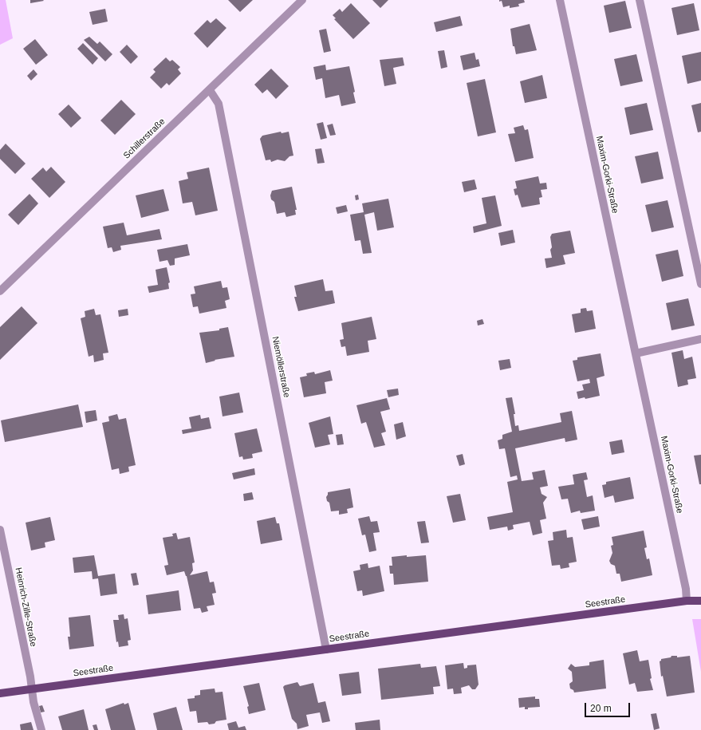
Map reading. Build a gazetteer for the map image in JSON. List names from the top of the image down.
{
  "streets": {
    "main road": ["Seestraße"],
    "street": [
      "Schillerstraße",
      "Maxim-Gorki-Straße",
      "Niemöllerstraße",
      "Heinrich-Zille-Straße"
    ]
  },
  "crossings": [
    ["Schillerstraße", "Niemöllerstraße"],
    ["Maxim-Gorki-Straße", "Seestraße"],
    ["Niemöllerstraße", "Seestraße"],
    ["Seestraße", "Heinrich-Zille-Straße"]
  ],
  "scale_bar": "20 m"
}
